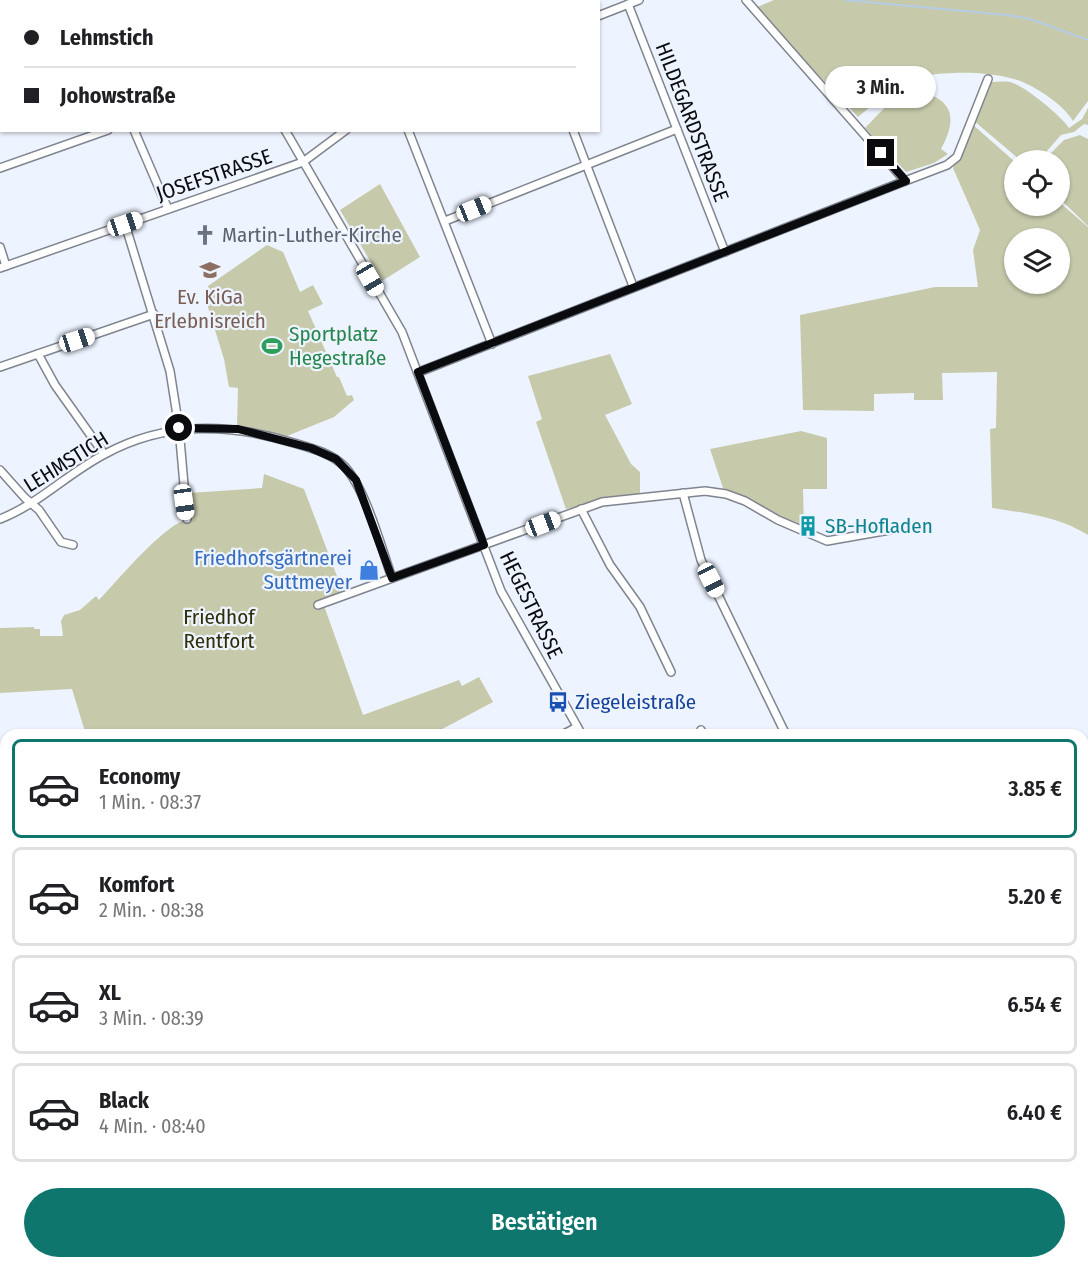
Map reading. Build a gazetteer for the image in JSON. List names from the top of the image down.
{
  "streets": {
    "street": [
      "HILDEGARDSTRASSE",
      "JOSEFSTRASSE",
      "LEHMSTICH",
      "HEGESTRASSE"
    ]
  },
  "crossings": [
    ["JOSEFSTRASSE", "HEGESTRASSE"]
  ],
  "parks": ["Friedhof Rentfort"],
  "places": {
    "church": ["Martin-Luther-Kirche"],
    "school or university": ["Ev. KiGa Erlebnisreich"],
    "sports": ["Sportplatz Hegestraße"],
    "building": ["SB-Hofladen"],
    "shop": ["Friedhofsgärtnerei Suttmeyer"],
    "bus stop": ["Ziegeleistraße"]
  },
  "page": {
    "banner": ["Lehmstich", "Johowstraße"],
    "bubble": "3 Min.",
    "list": [
      {
        "name": "Economy",
        "note": "1 Min. · 08:37",
        "value": "3.85 €"
      },
      {
        "name": "Komfort",
        "note": "2 Min. · 08:38",
        "value": "5.20 €"
      },
      {
        "name": "XL",
        "note": "3 Min. · 08:39",
        "value": "6.54 €"
      },
      {
        "name": "Black",
        "note": "4 Min. · 08:40",
        "value": "6.40 €"
      }
    ],
    "buttons": "Bestätigen"
  }
}
